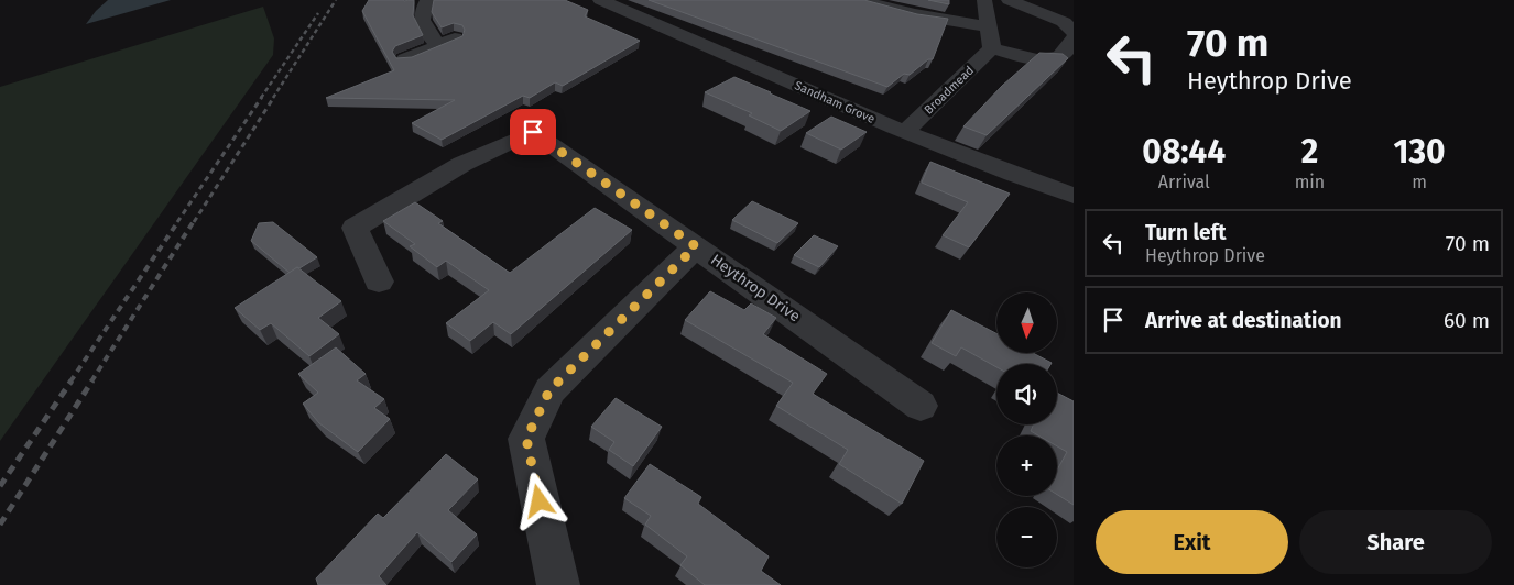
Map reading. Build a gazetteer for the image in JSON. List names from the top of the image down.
{
  "streets": {
    "street": ["Broadmead", "Sandham Grove", "Heythrop Drive"]
  },
  "crossings": [
    ["Broadmead", "Sandham Grove"]
  ],
  "north": "bottom",
  "page": {
    "turn": ["70 m", "Heythrop Drive"],
    "eta": [
      "08:44",
      "Arrival",
      "2",
      "min",
      "130",
      "m"
    ],
    "list": [
      {
        "name": "Turn left",
        "note": "Heythrop Drive",
        "value": "70 m"
      },
      {
        "name": "Arrive at destination",
        "value": "60 m"
      }
    ],
    "map_buttons": ["+", "−"],
    "buttons": ["Exit", "Share"]
  }
}
